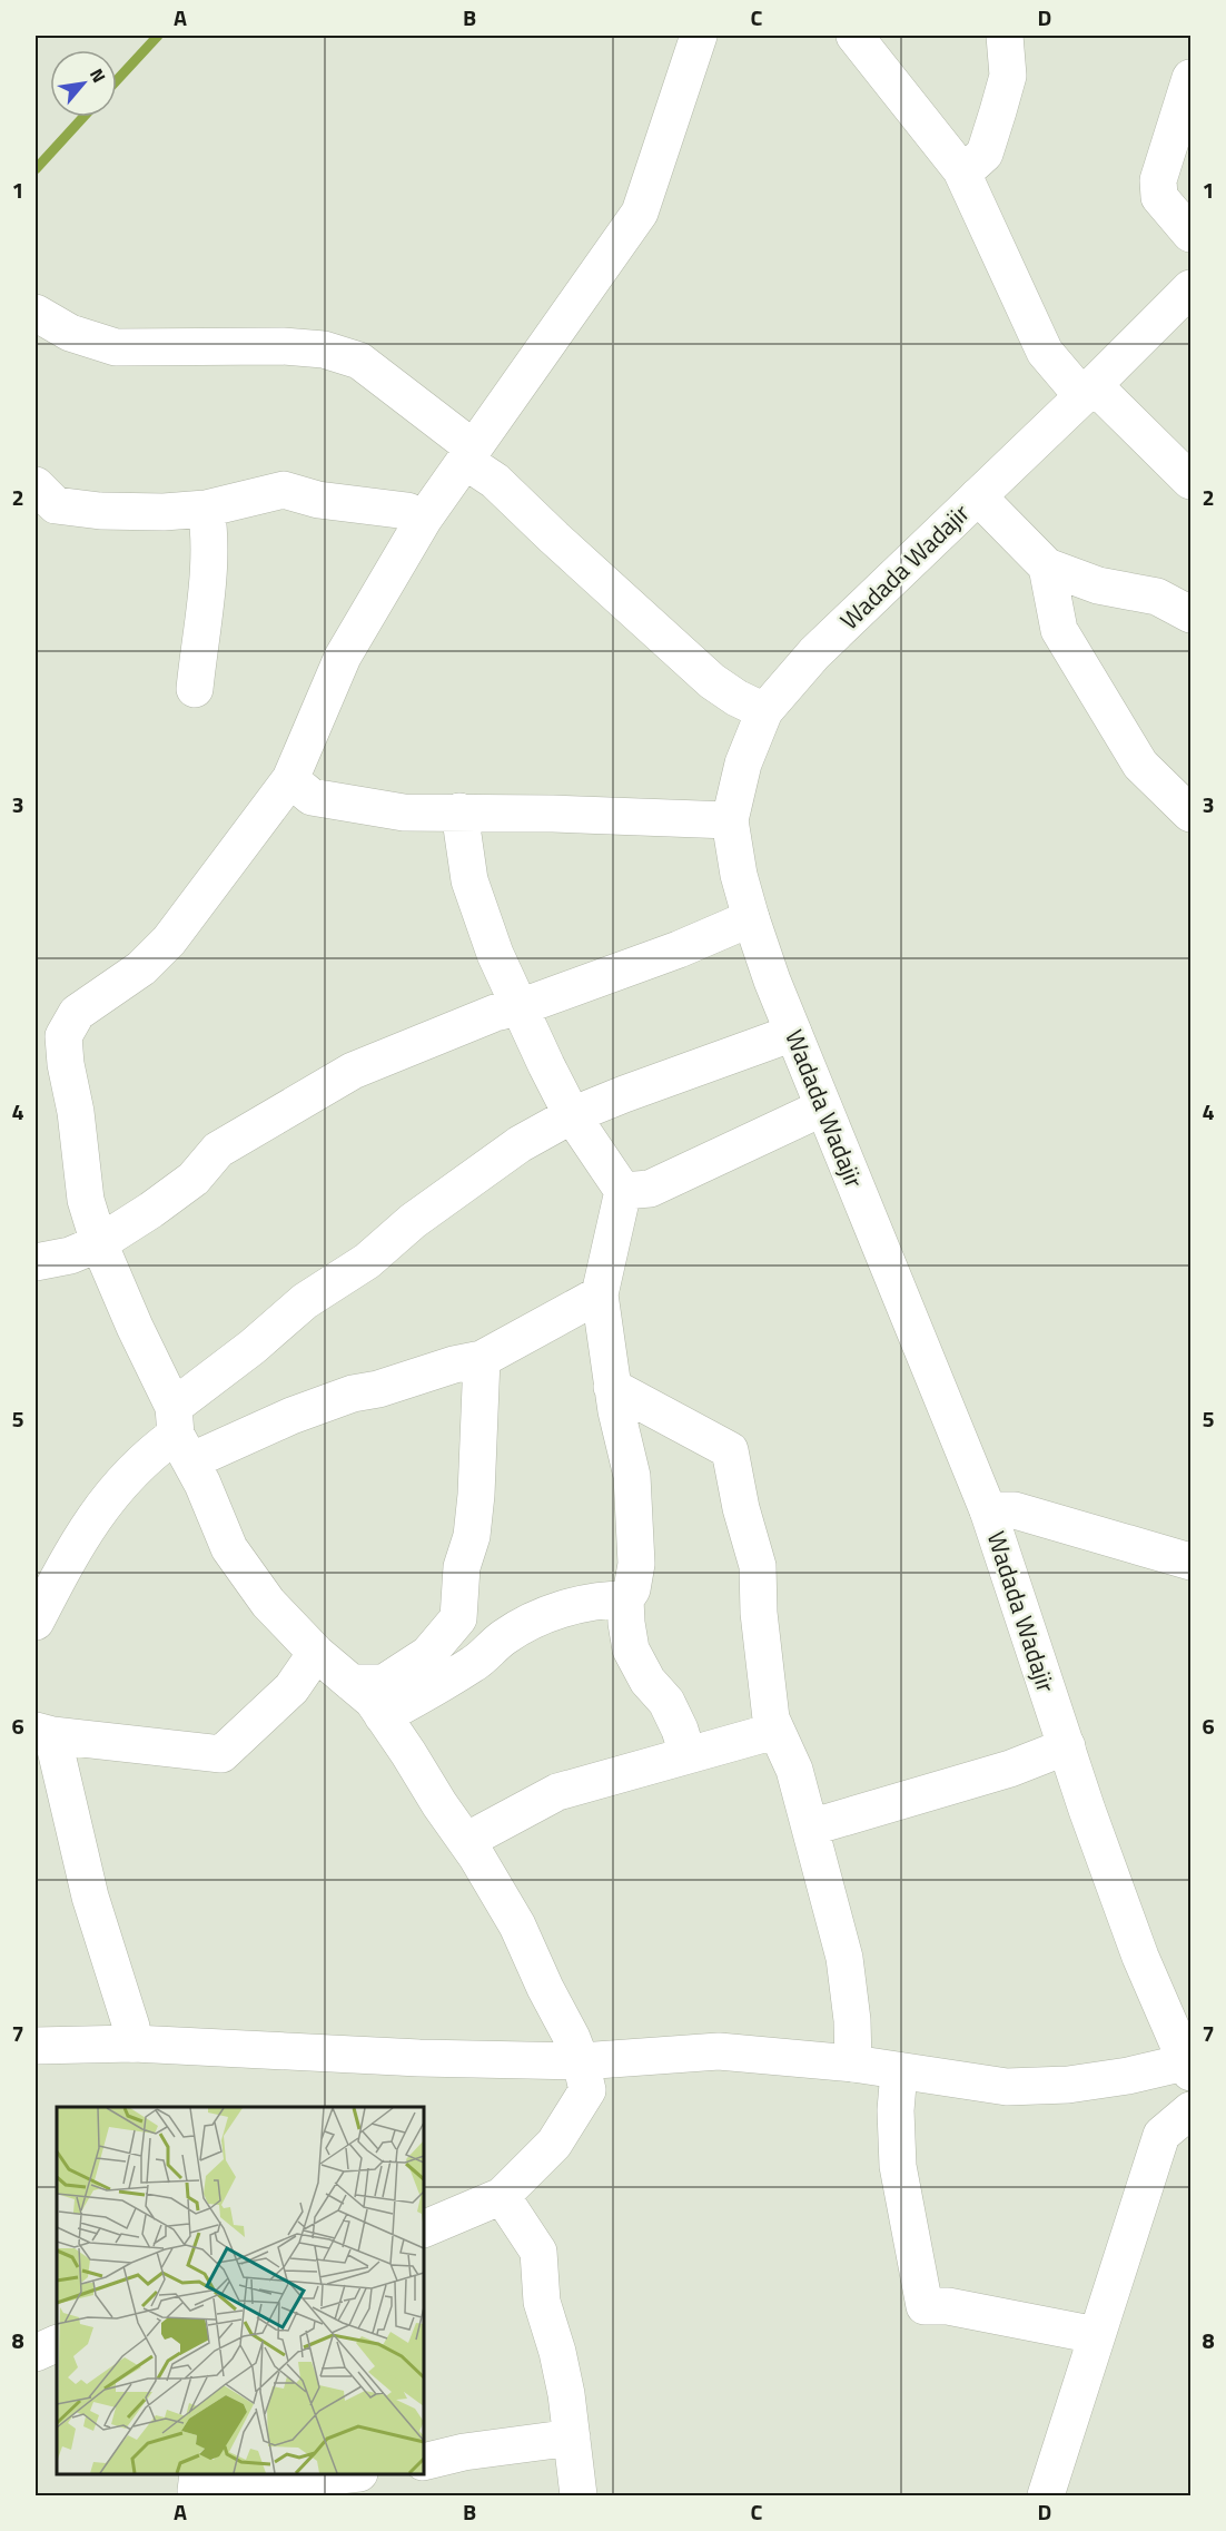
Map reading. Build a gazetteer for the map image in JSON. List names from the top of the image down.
{
  "streets": {
    "street": ["Wadada Wadajir"]
  },
  "north": "top right",
  "grid": {
    "columns": [
      "A",
      "B",
      "C",
      "D"
    ],
    "rows": [
      "1",
      "2",
      "3",
      "4",
      "5",
      "6",
      "7",
      "8"
    ]
  }
}
